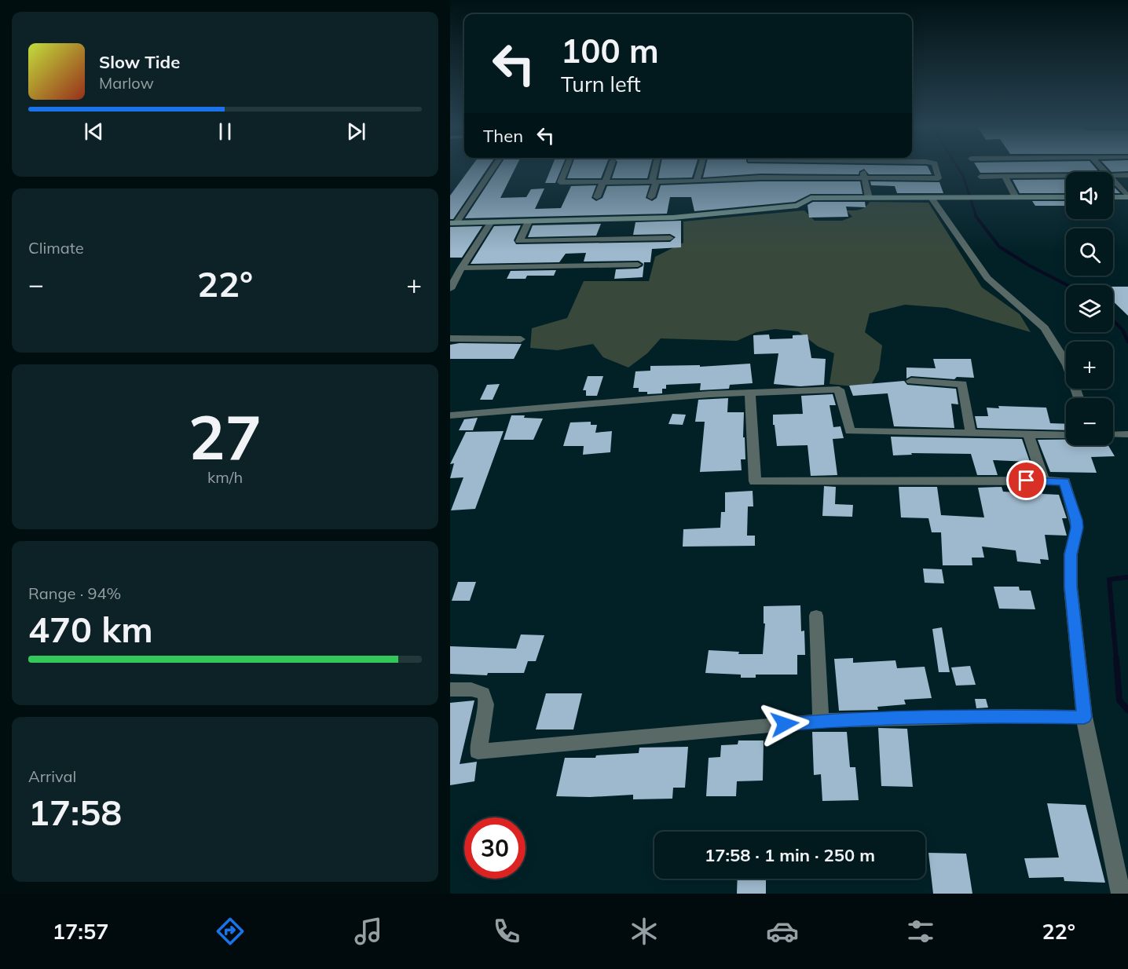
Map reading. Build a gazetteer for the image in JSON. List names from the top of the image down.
{
  "page": {
    "turn": ["100 m", "Turn left"],
    "song": ["Slow Tide", "Marlow"],
    "then": "Then",
    "map_buttons": ["+", "−"],
    "tile": [
      "Climate",
      ["27", "km/h"],
      ["Range · 94%", "470 km"],
      ["Arrival", "17:58"]
    ],
    "heat": ["−", "22°", "+"],
    "limit": "30",
    "trip": "17:58 · 1 min · 250 m",
    "tabs": ["17:57", "22°"]
  }
}
